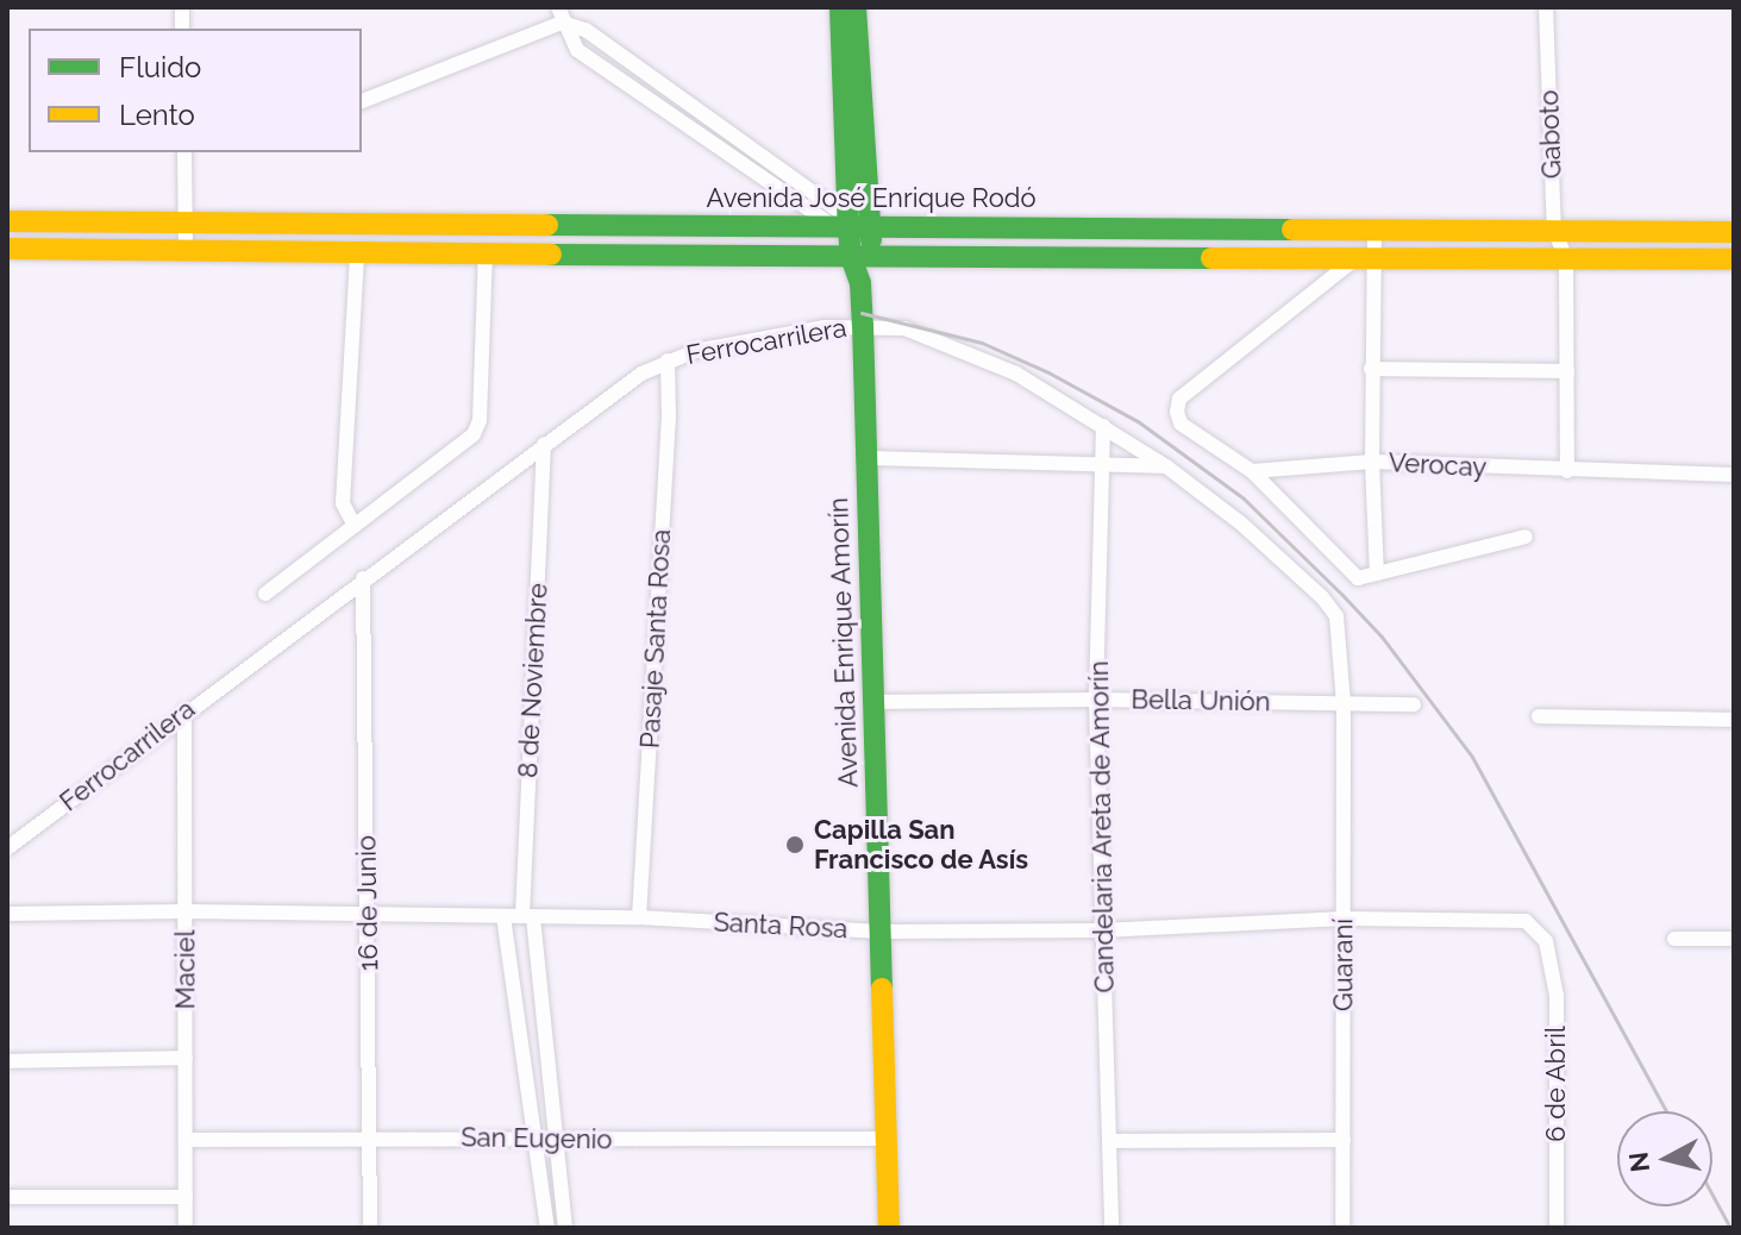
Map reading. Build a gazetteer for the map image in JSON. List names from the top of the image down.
{
  "streets": {
    "street": [
      "Gaboto",
      "Avenida José Enrique Rodó",
      "Ferrocarrilera",
      "Verocay",
      "Pasaje Santa Rosa",
      "Avenida Enrique Amorín",
      "8 de Noviembre",
      "Bella Unión",
      "Candelaria Areta de Amorín",
      "16 de Junio",
      "Santa Rosa",
      "Guaraní",
      "Maciel",
      "6 de Abril",
      "San Eugenio"
    ]
  },
  "crossings": [
    ["Gaboto", "Avenida José Enrique Rodó"],
    ["Avenida José Enrique Rodó", "Avenida Enrique Amorín"],
    ["Ferrocarrilera", "Pasaje Santa Rosa"],
    ["Ferrocarrilera", "Avenida Enrique Amorín"],
    ["Ferrocarrilera", "8 de Noviembre"],
    ["Ferrocarrilera", "Bella Unión"],
    ["Ferrocarrilera", "Candelaria Areta de Amorín"],
    ["Ferrocarrilera", "16 de Junio"],
    ["Ferrocarrilera", "Guaraní"],
    ["Ferrocarrilera", "Maciel"],
    ["Pasaje Santa Rosa", "Santa Rosa"],
    ["Avenida Enrique Amorín", "Bella Unión"],
    ["Avenida Enrique Amorín", "Santa Rosa"],
    ["Avenida Enrique Amorín", "San Eugenio"],
    ["8 de Noviembre", "Santa Rosa"],
    ["8 de Noviembre", "San Eugenio"],
    ["Bella Unión", "Candelaria Areta de Amorín"],
    ["Bella Unión", "Guaraní"],
    ["Candelaria Areta de Amorín", "Santa Rosa"],
    ["16 de Junio", "Santa Rosa"],
    ["16 de Junio", "San Eugenio"],
    ["Santa Rosa", "Guaraní"],
    ["Santa Rosa", "Maciel"],
    ["Santa Rosa", "6 de Abril"],
    ["Maciel", "San Eugenio"]
  ],
  "places": ["Capilla San Francisco de Asís"],
  "legend": ["Fluido", "Lento"],
  "north": "left"
}
